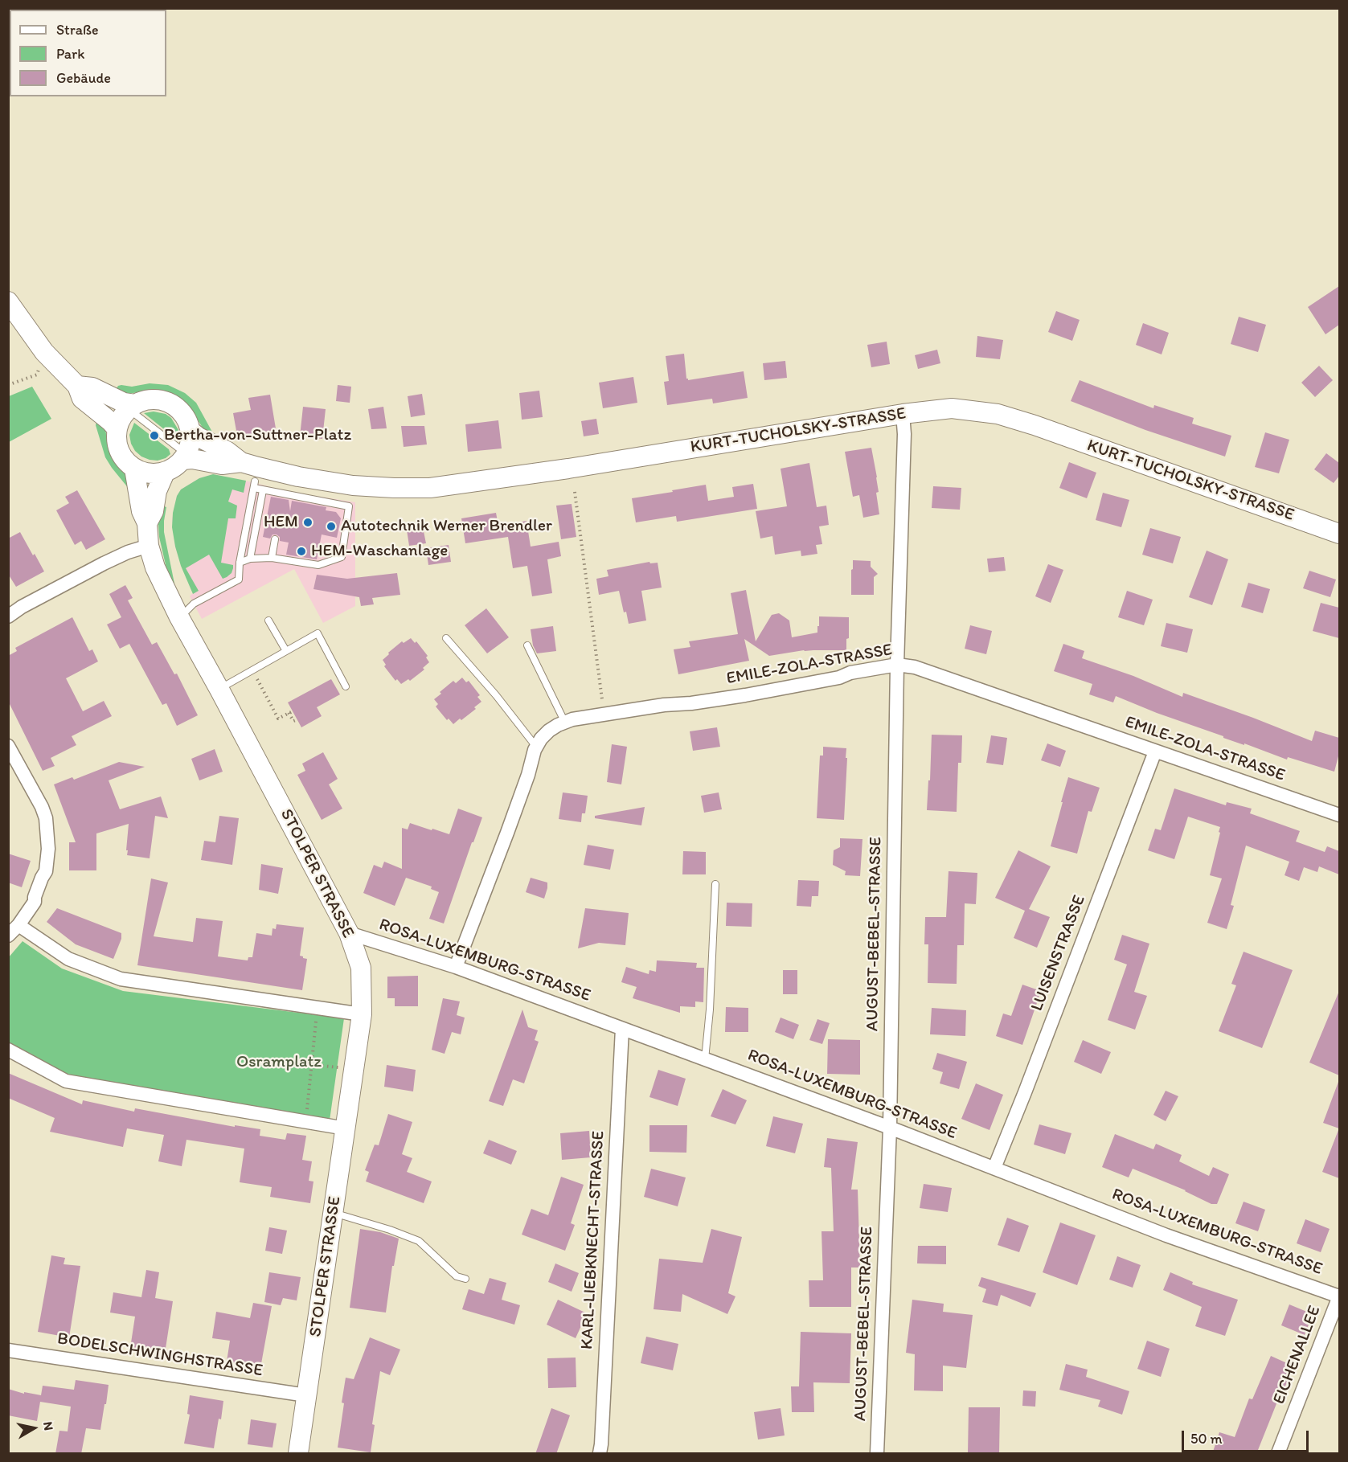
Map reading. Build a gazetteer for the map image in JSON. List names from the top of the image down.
{
  "streets": {
    "main road": ["KURT-TUCHOLSKY-STRASSE", "STOLPER STRASSE"],
    "street": [
      "EMILE-ZOLA-STRASSE",
      "AUGUST-BEBEL-STRASSE",
      "LUISENSTRASSE",
      "ROSA-LUXEMBURG-STRASSE",
      "KARL-LIEBKNECHT-STRASSE",
      "BODELSCHWINGHSTRASSE",
      "EICHENALLEE"
    ]
  },
  "crossings": [
    ["KURT-TUCHOLSKY-STRASSE", "AUGUST-BEBEL-STRASSE"],
    ["EMILE-ZOLA-STRASSE", "AUGUST-BEBEL-STRASSE"],
    ["EMILE-ZOLA-STRASSE", "LUISENSTRASSE"],
    ["EMILE-ZOLA-STRASSE", "ROSA-LUXEMBURG-STRASSE"],
    ["STOLPER STRASSE", "ROSA-LUXEMBURG-STRASSE"],
    ["STOLPER STRASSE", "BODELSCHWINGHSTRASSE"],
    ["AUGUST-BEBEL-STRASSE", "ROSA-LUXEMBURG-STRASSE"],
    ["LUISENSTRASSE", "ROSA-LUXEMBURG-STRASSE"],
    ["ROSA-LUXEMBURG-STRASSE", "KARL-LIEBKNECHT-STRASSE"],
    ["ROSA-LUXEMBURG-STRASSE", "EICHENALLEE"]
  ],
  "parks": ["Osramplatz"],
  "places": [
    "Bertha-von-Suttner-Platz",
    "HEM",
    "Autotechnik Werner Brendler",
    "HEM-Waschanlage"
  ],
  "legend": ["Straße", "Park", "Gebäude"],
  "scale_bar": "50 m",
  "north": "right"
}
